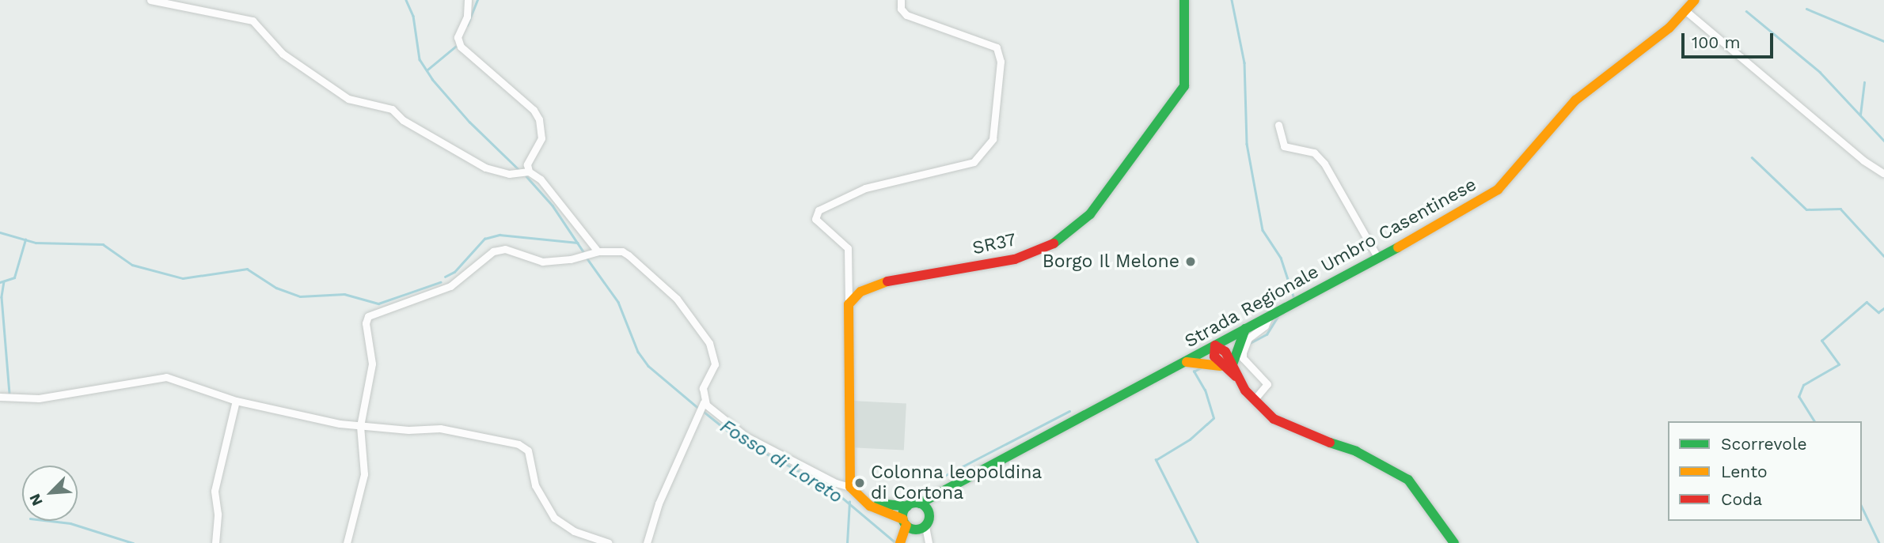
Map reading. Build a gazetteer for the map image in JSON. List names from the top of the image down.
{
  "streets": {
    "main road": ["SR37", "Strada Regionale Umbro Casentinese"]
  },
  "water": ["Fosso di Loreto"],
  "places": ["Borgo Il Melone", "Colonna leopoldina di Cortona"],
  "legend": ["Scorrevole", "Lento", "Coda"],
  "scale_bar": "100 m",
  "north": "bottom left"
}
